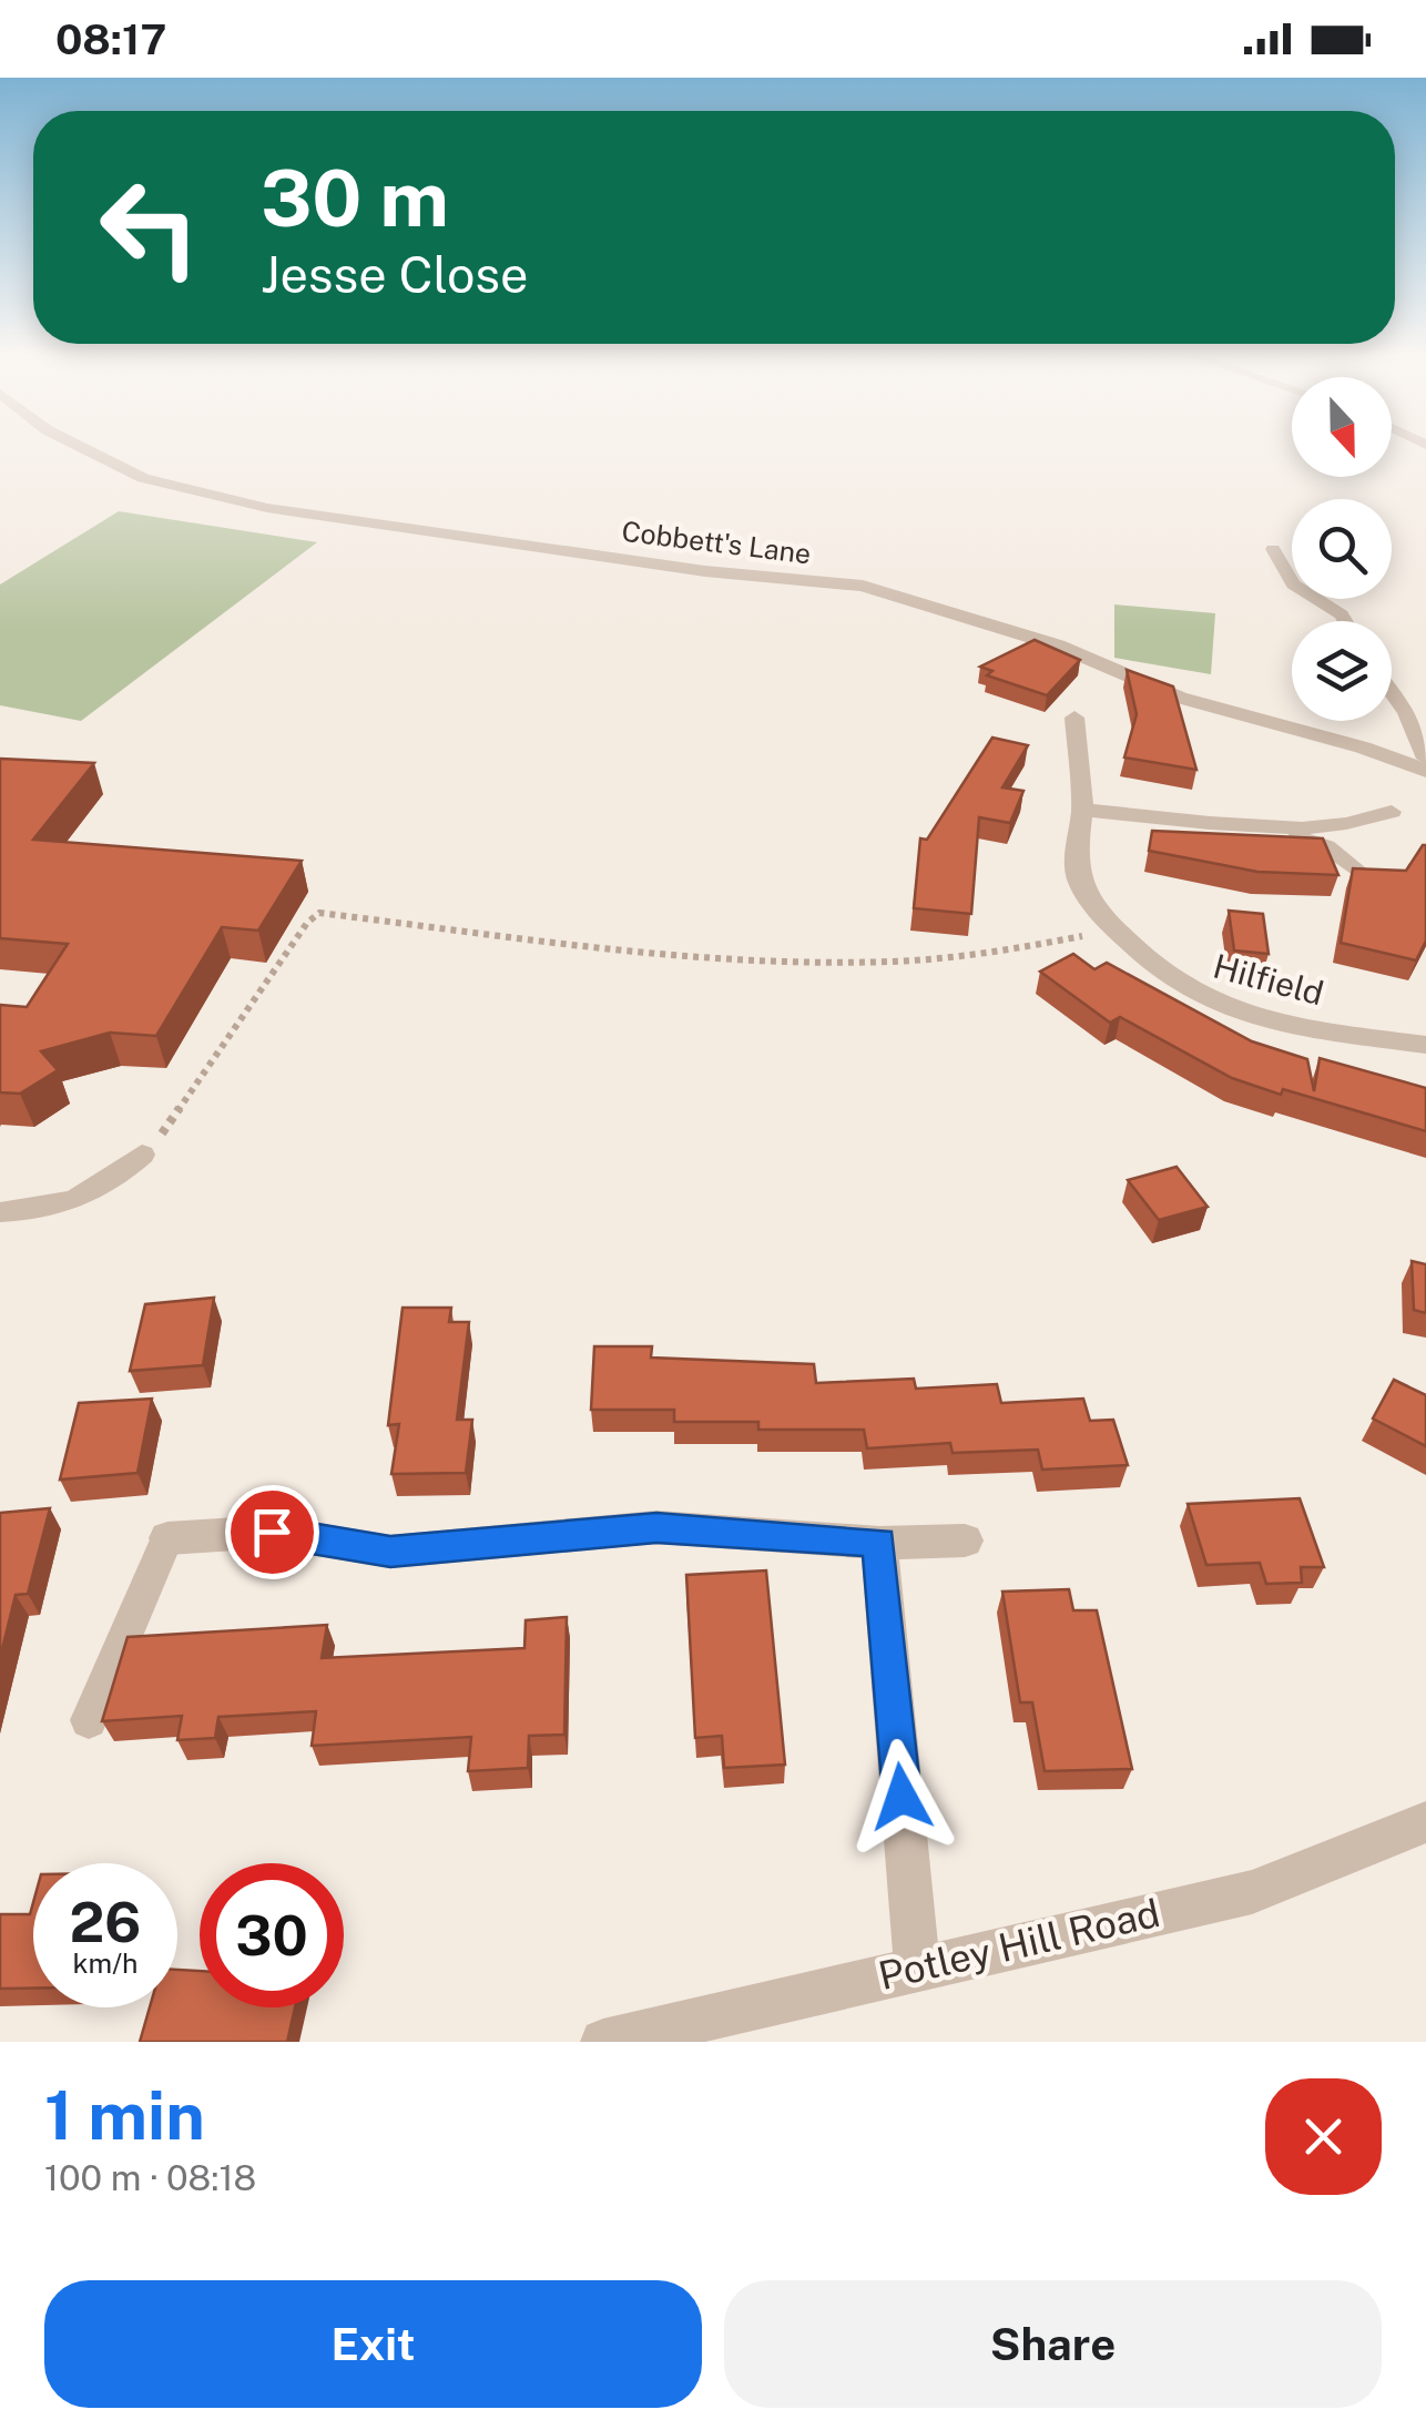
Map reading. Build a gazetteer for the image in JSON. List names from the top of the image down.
{
  "streets": {
    "street": ["Cobbett's Lane", "Hilfield", "Potley Hill Road"]
  },
  "north": "bottom",
  "page": {
    "status": "08:17",
    "turn": ["30 m", "Jesse Close"],
    "speed": "26 km/h",
    "limit": "30",
    "heading": ["1 min", "100 m · 08:18"],
    "buttons": ["Exit", "Share"]
  }
}
